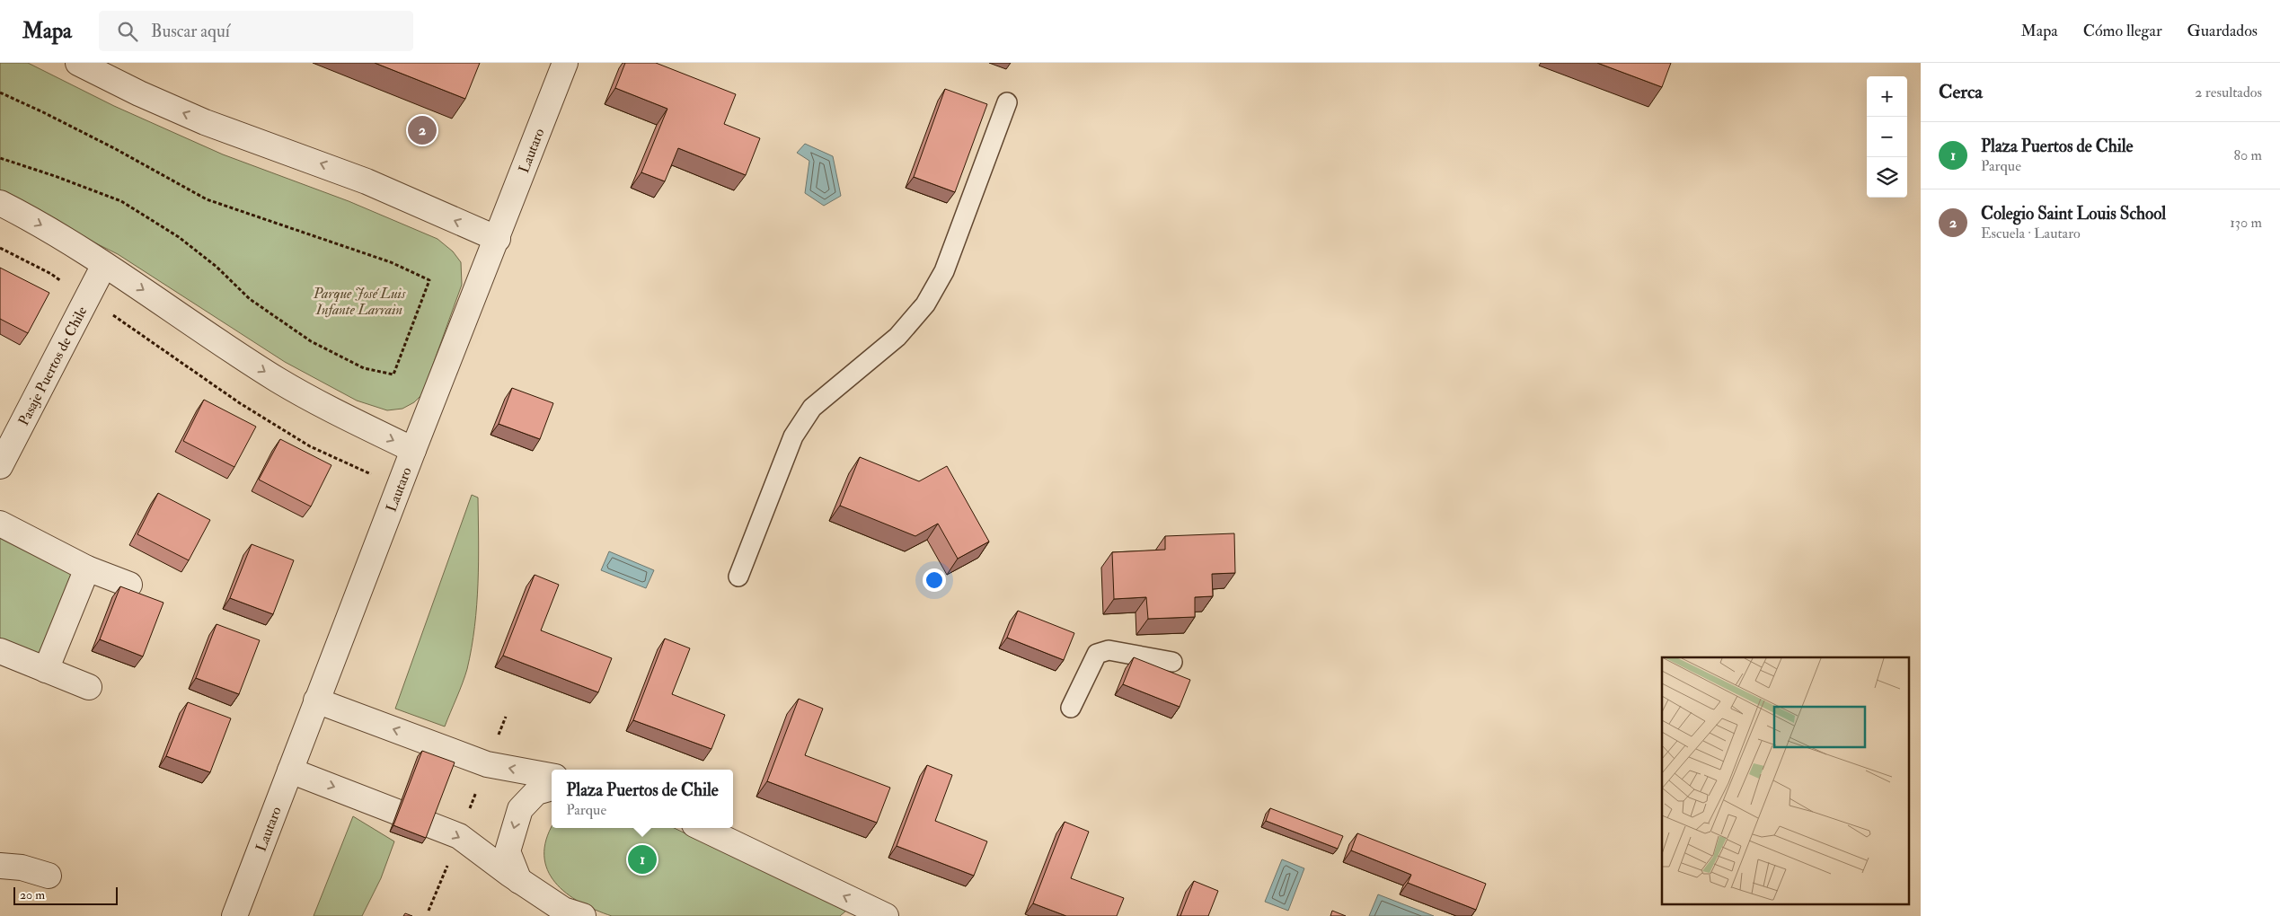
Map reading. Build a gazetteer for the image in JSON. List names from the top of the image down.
{
  "streets": {
    "street": ["Lautaro", "Pasaje Puertos de Chile"]
  },
  "parks": ["Parque José Luis Infante Larrain"],
  "scale_bar": "20 m",
  "page": {
    "header": "Mapa",
    "search": "Buscar aquí",
    "nav": ["Mapa", "Cómo llegar", "Guardados"],
    "heading": ["Cerca", "2 resultados"],
    "map_buttons": ["+", "−"],
    "pins": ["2", "1"],
    "list": [
      {
        "mark": "1",
        "name": "Plaza Puertos de Chile",
        "note": "Parque",
        "value": "80 m"
      },
      {
        "mark": "2",
        "name": "Colegio Saint Louis School",
        "note": "Escuela · Lautaro",
        "value": "130 m"
      }
    ],
    "popup": ["Plaza Puertos de Chile", "Parque"],
    "scale": "20 m"
  }
}
